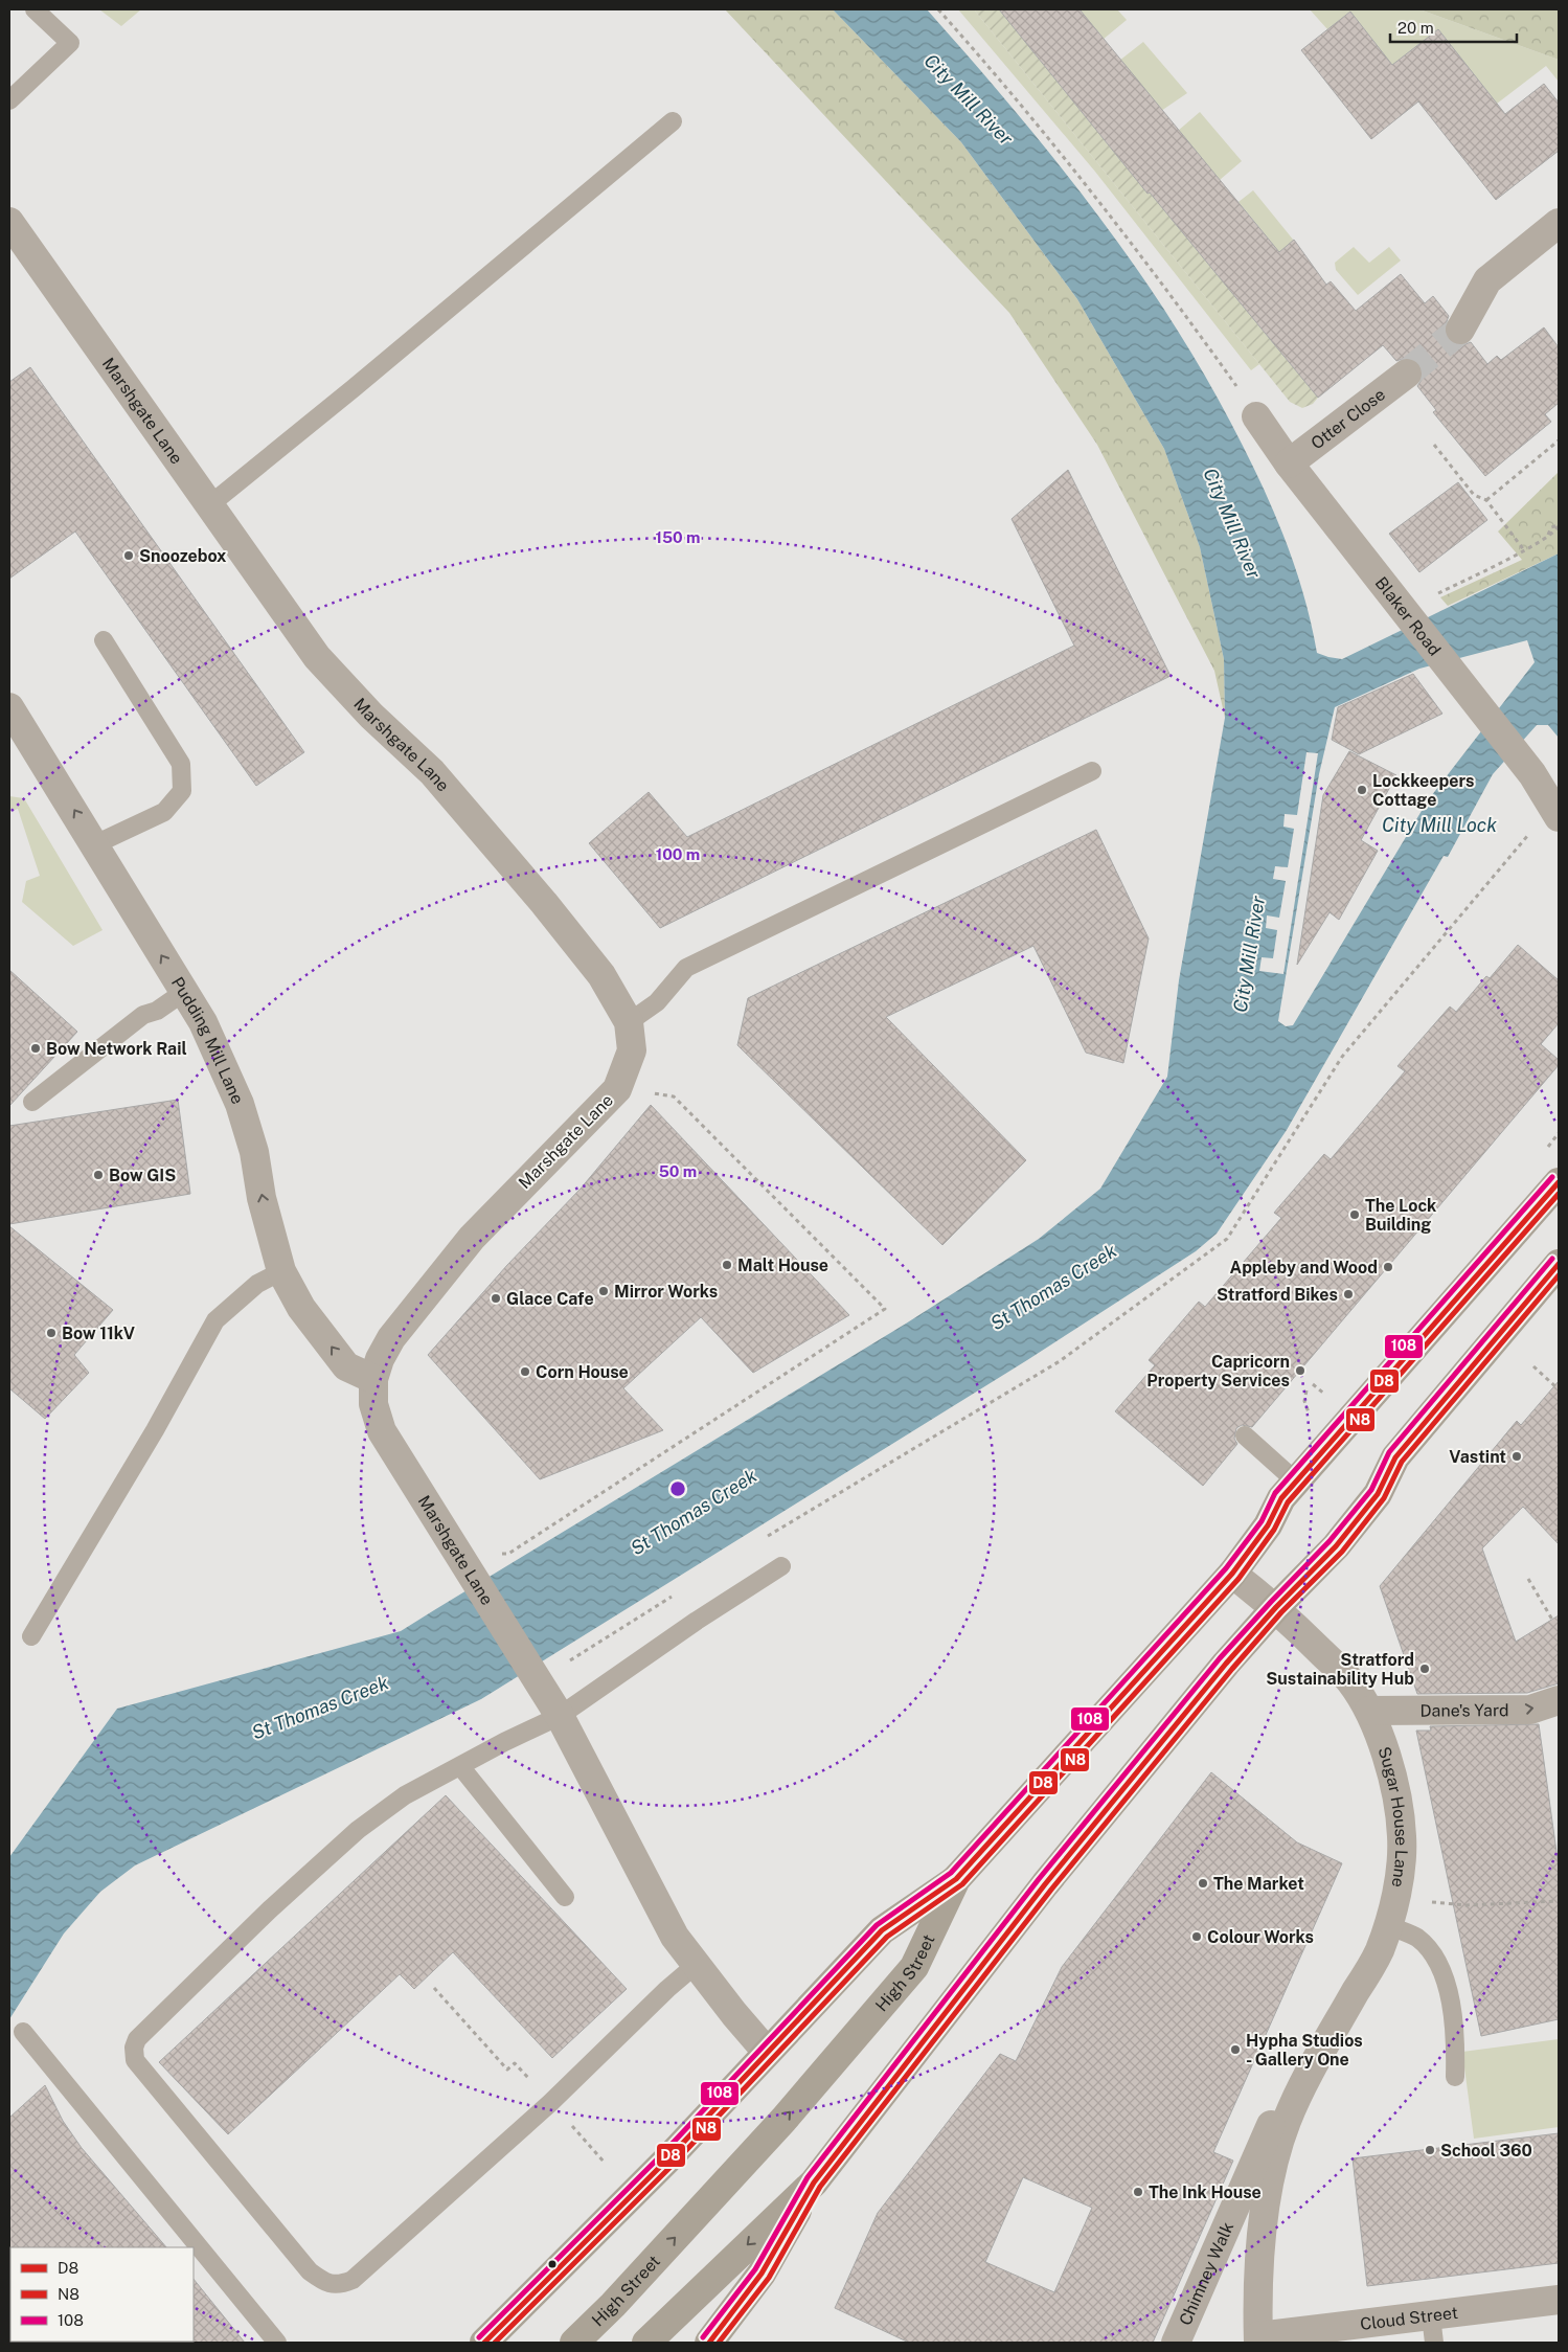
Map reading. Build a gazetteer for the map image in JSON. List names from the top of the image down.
{
  "streets": {
    "main road": ["High Street"],
    "street": [
      "Marshgate Lane",
      "Otter Close",
      "Blaker Road",
      "Pudding Mill Lane",
      "Dane's Yard",
      "Sugar House Lane",
      "Chimney Walk",
      "Cloud Street"
    ]
  },
  "crossings": [
    ["Marshgate Lane", "Pudding Mill Lane"],
    ["Otter Close", "Blaker Road"],
    ["Dane's Yard", "Sugar House Lane"],
    ["Sugar House Lane", "High Street"],
    ["Sugar House Lane", "Chimney Walk"],
    ["Sugar House Lane", "Cloud Street"]
  ],
  "one_way": ["Pudding Mill Lane", "Dane's Yard"],
  "water": ["City Mill River", "City Mill Lock", "St Thomas Creek"],
  "places": [
    "Snoozebox",
    "Lockkeepers Cottage",
    "Bow Network Rail",
    "Bow GIS",
    "The Lock Building",
    "Malt House",
    "Appleby and Wood",
    "Mirror Works",
    "Stratford Bikes",
    "Glace Cafe",
    "Bow 11kV",
    "Capricorn Property Services",
    "Corn House",
    "Vastint",
    "Stratford Sustainability Hub",
    "The Market",
    "Colour Works",
    "Hypha Studios - Gallery One",
    "School 360",
    "The Ink House"
  ],
  "lines": ["transit line 108", "transit line D8", "transit line N8"],
  "legend": ["D8", "N8", "108"],
  "scale_bar": "20 m",
  "rings": ["150 m", "100 m", "50 m"]
}
